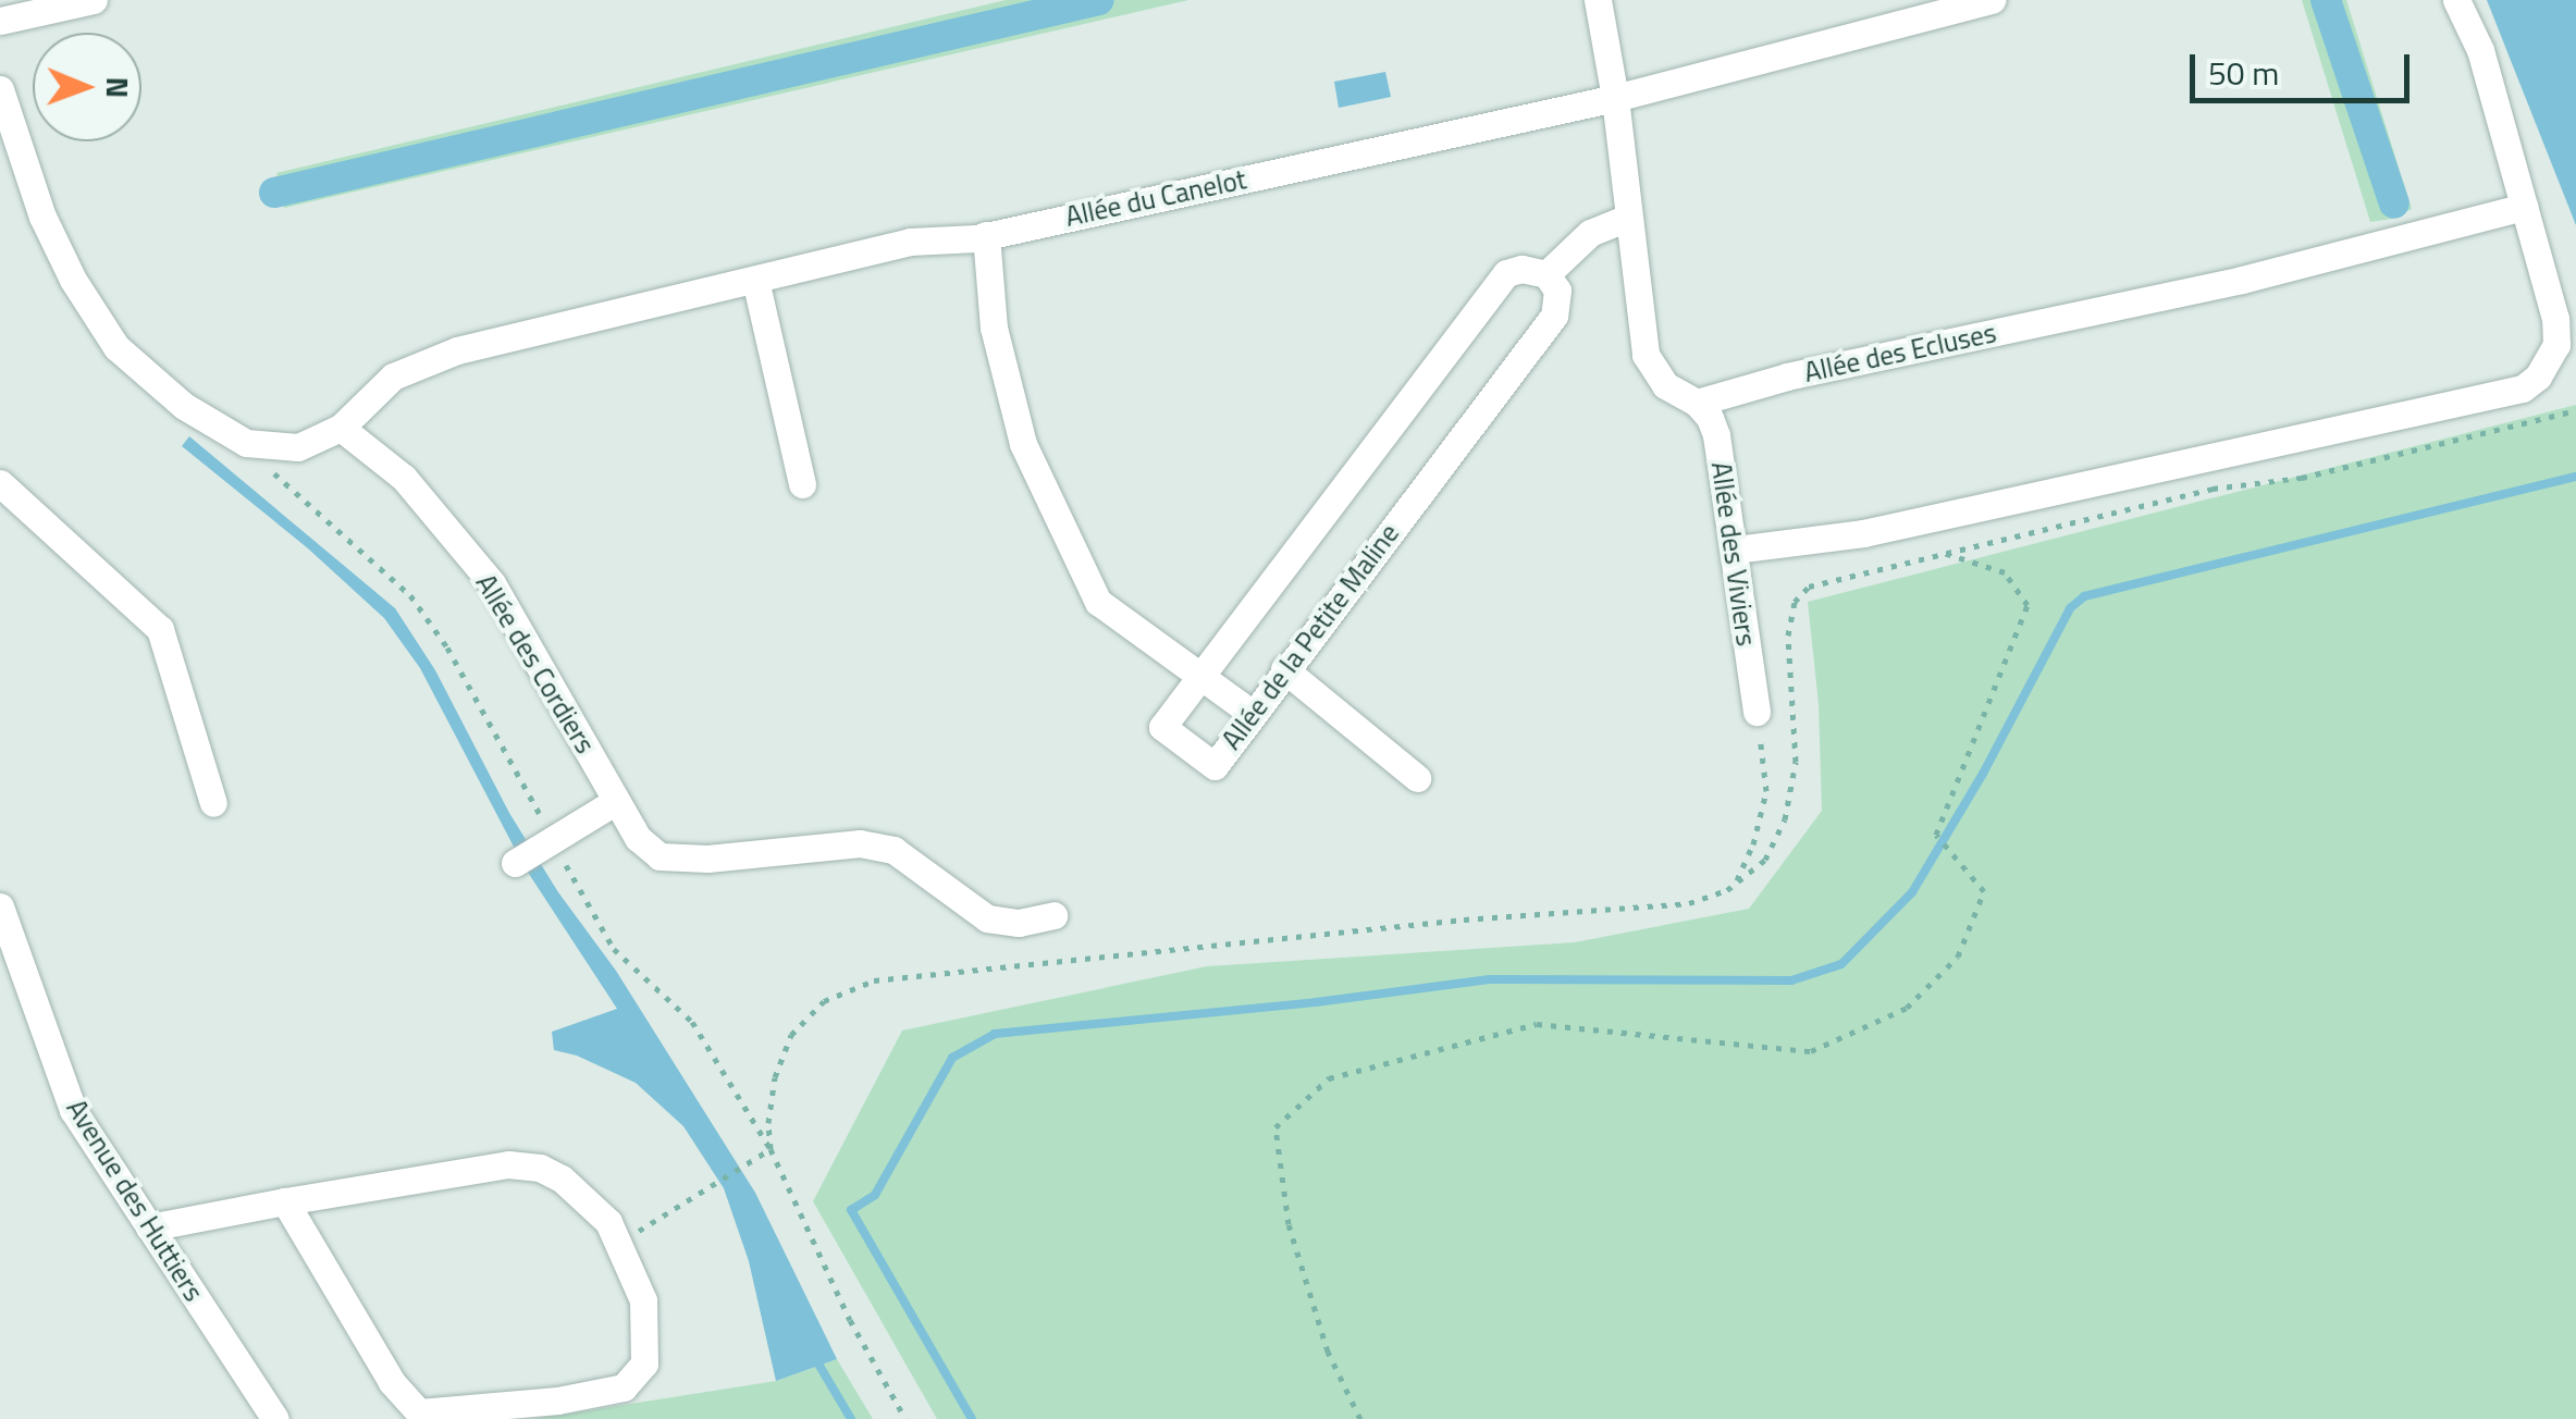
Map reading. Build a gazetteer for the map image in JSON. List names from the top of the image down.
{
  "streets": {
    "street": [
      "Allée du Canelot",
      "Allée des Ecluses",
      "Allée des Viviers",
      "Allée de la Petite Maline",
      "Allée des Cordiers",
      "Avenue des Huttiers"
    ]
  },
  "crossings": [
    ["Allée du Canelot", "Allée des Cordiers"],
    ["Allée des Ecluses", "Allée des Viviers"]
  ],
  "scale_bar": "50 m",
  "north": "right"
}
